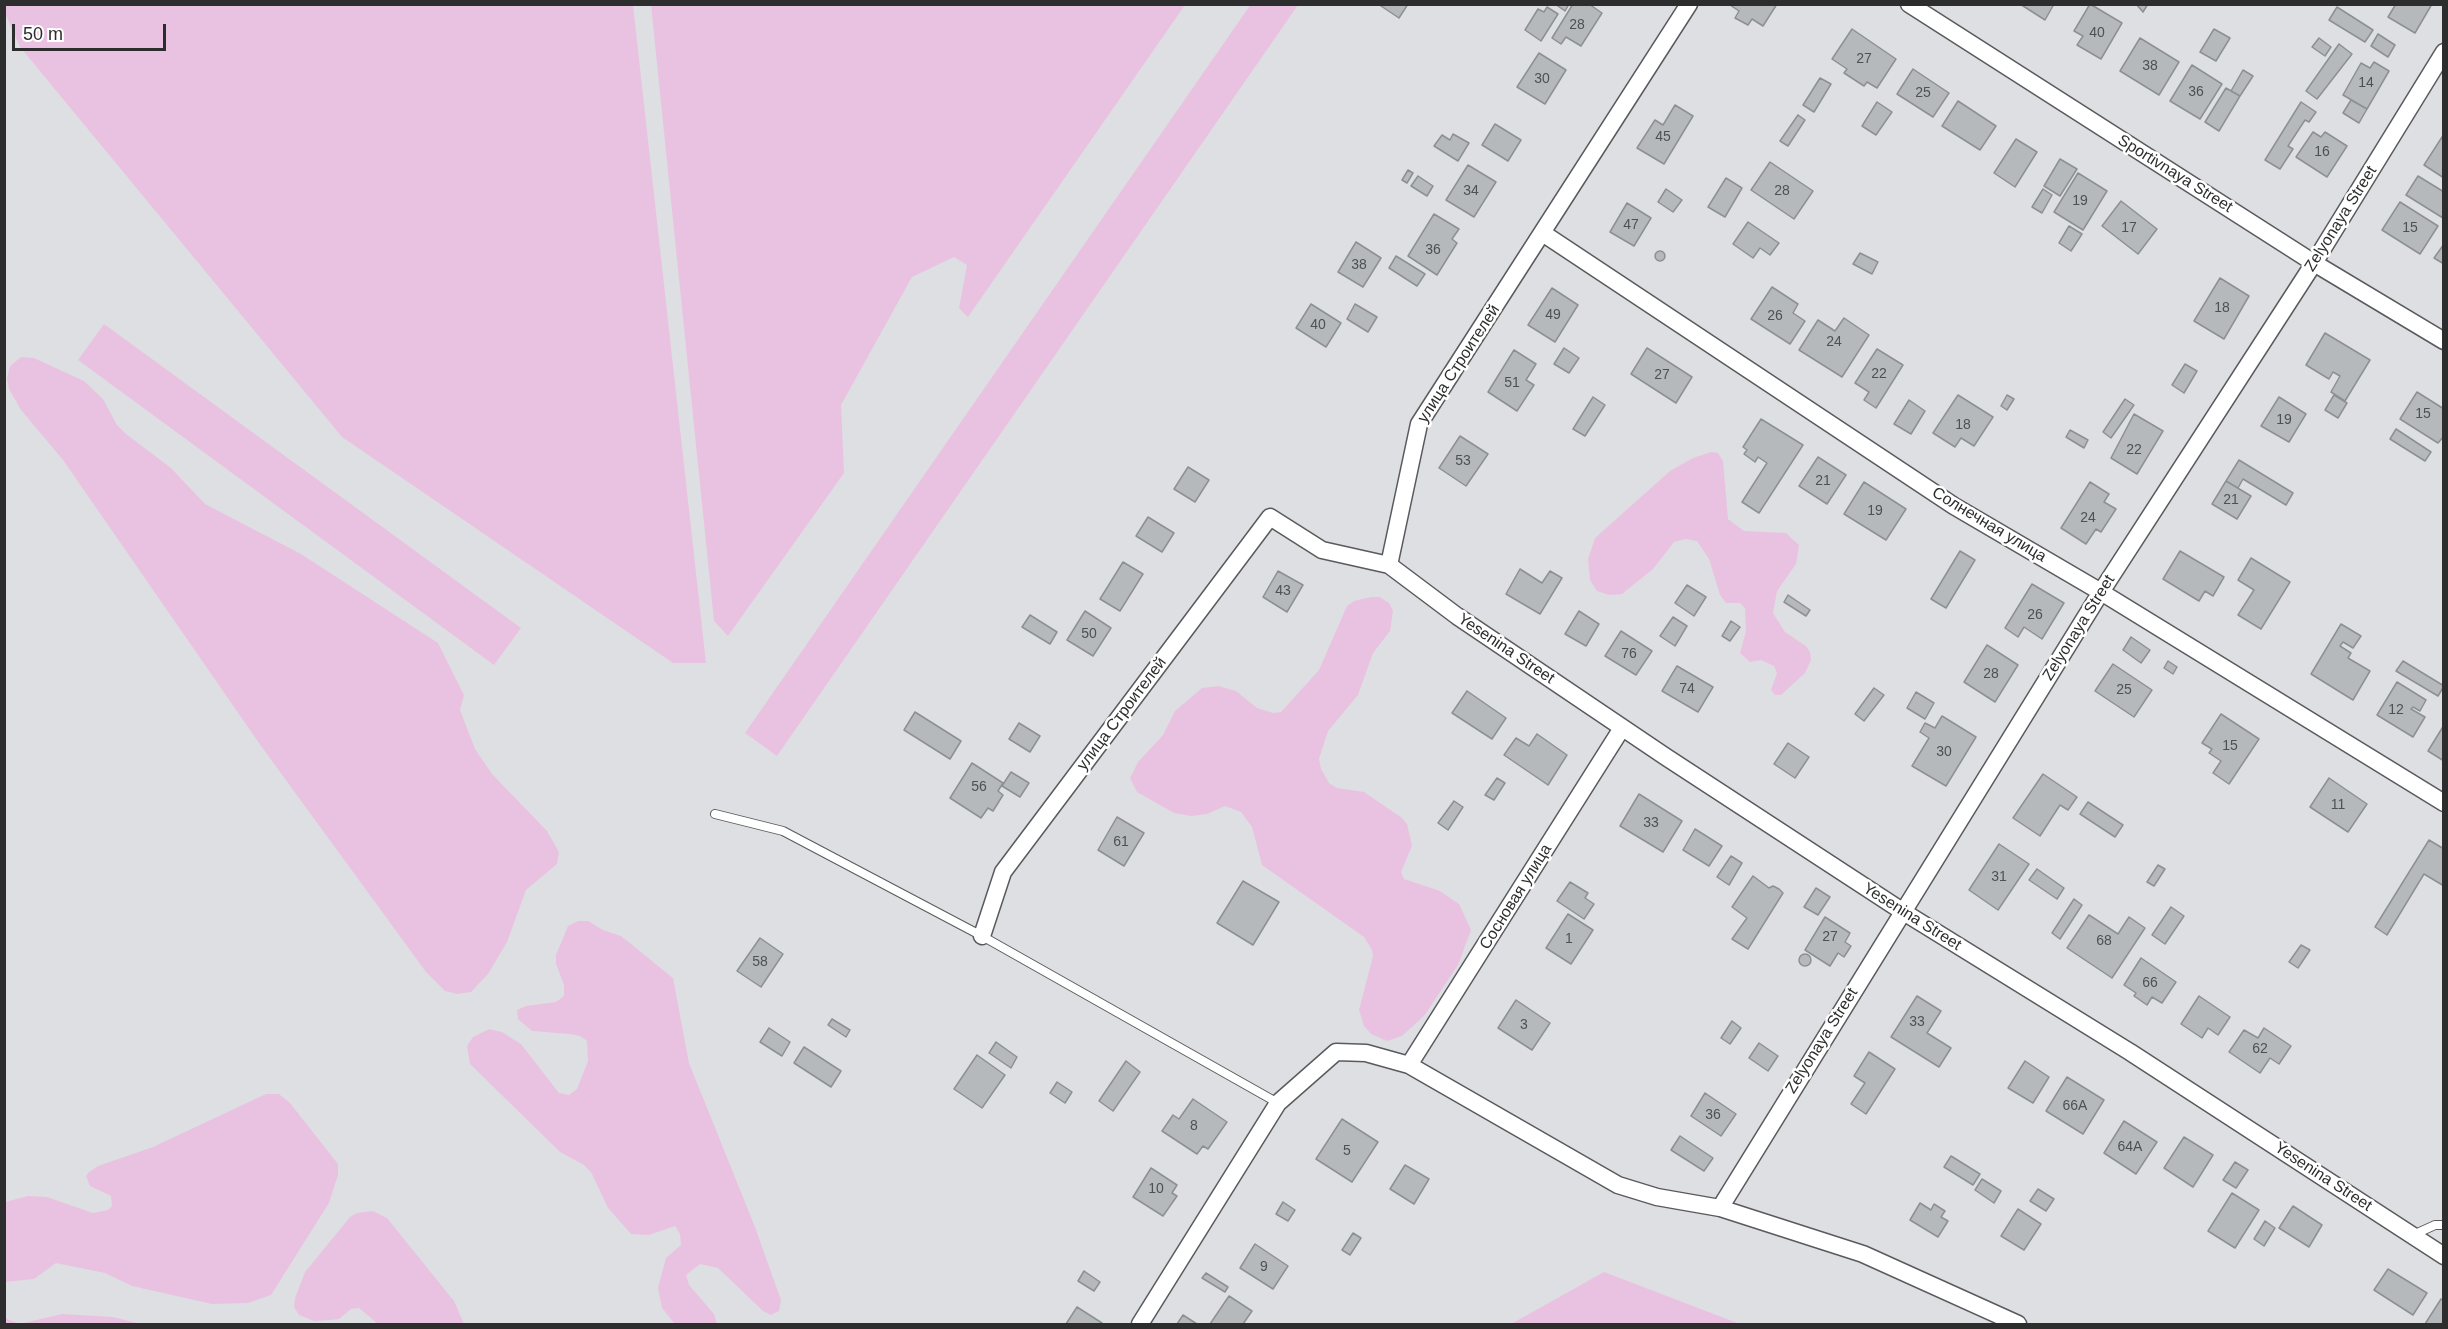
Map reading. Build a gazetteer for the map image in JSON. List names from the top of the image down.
{
  "streets": {
    "street": [
      "Sportivnaya Street",
      "Zelyonaya Street",
      "улица Строителей",
      "Солнечная улица",
      "Yesenina Street",
      "Сосновая улица"
    ]
  },
  "crossings": [
    ["Sportivnaya Street", "Zelyonaya Street"],
    ["Zelyonaya Street", "Солнечная улица"],
    ["Zelyonaya Street", "Yesenina Street"],
    ["улица Строителей", "Солнечная улица"],
    ["улица Строителей", "Yesenina Street"],
    ["Yesenina Street", "Сосновая улица"]
  ],
  "house_numbers": [
    "28",
    "40",
    "27",
    "38",
    "30",
    "14",
    "36",
    "25",
    "45",
    "16",
    "34",
    "28",
    "19",
    "47",
    "17",
    "15",
    "36",
    "38",
    "18",
    "49",
    "26",
    "40",
    "24",
    "22",
    "27",
    "51",
    "15",
    "19",
    "18",
    "22",
    "53",
    "21",
    "21",
    "19",
    "24",
    "43",
    "26",
    "50",
    "76",
    "28",
    "74",
    "25",
    "12",
    "15",
    "30",
    "56",
    "11",
    "33",
    "61",
    "31",
    "27",
    "1",
    "68",
    "58",
    "66",
    "33",
    "3",
    "62",
    "66А",
    "36",
    "8",
    "64А",
    "5",
    "10",
    "9"
  ],
  "scale_bar": "50 m"
}
